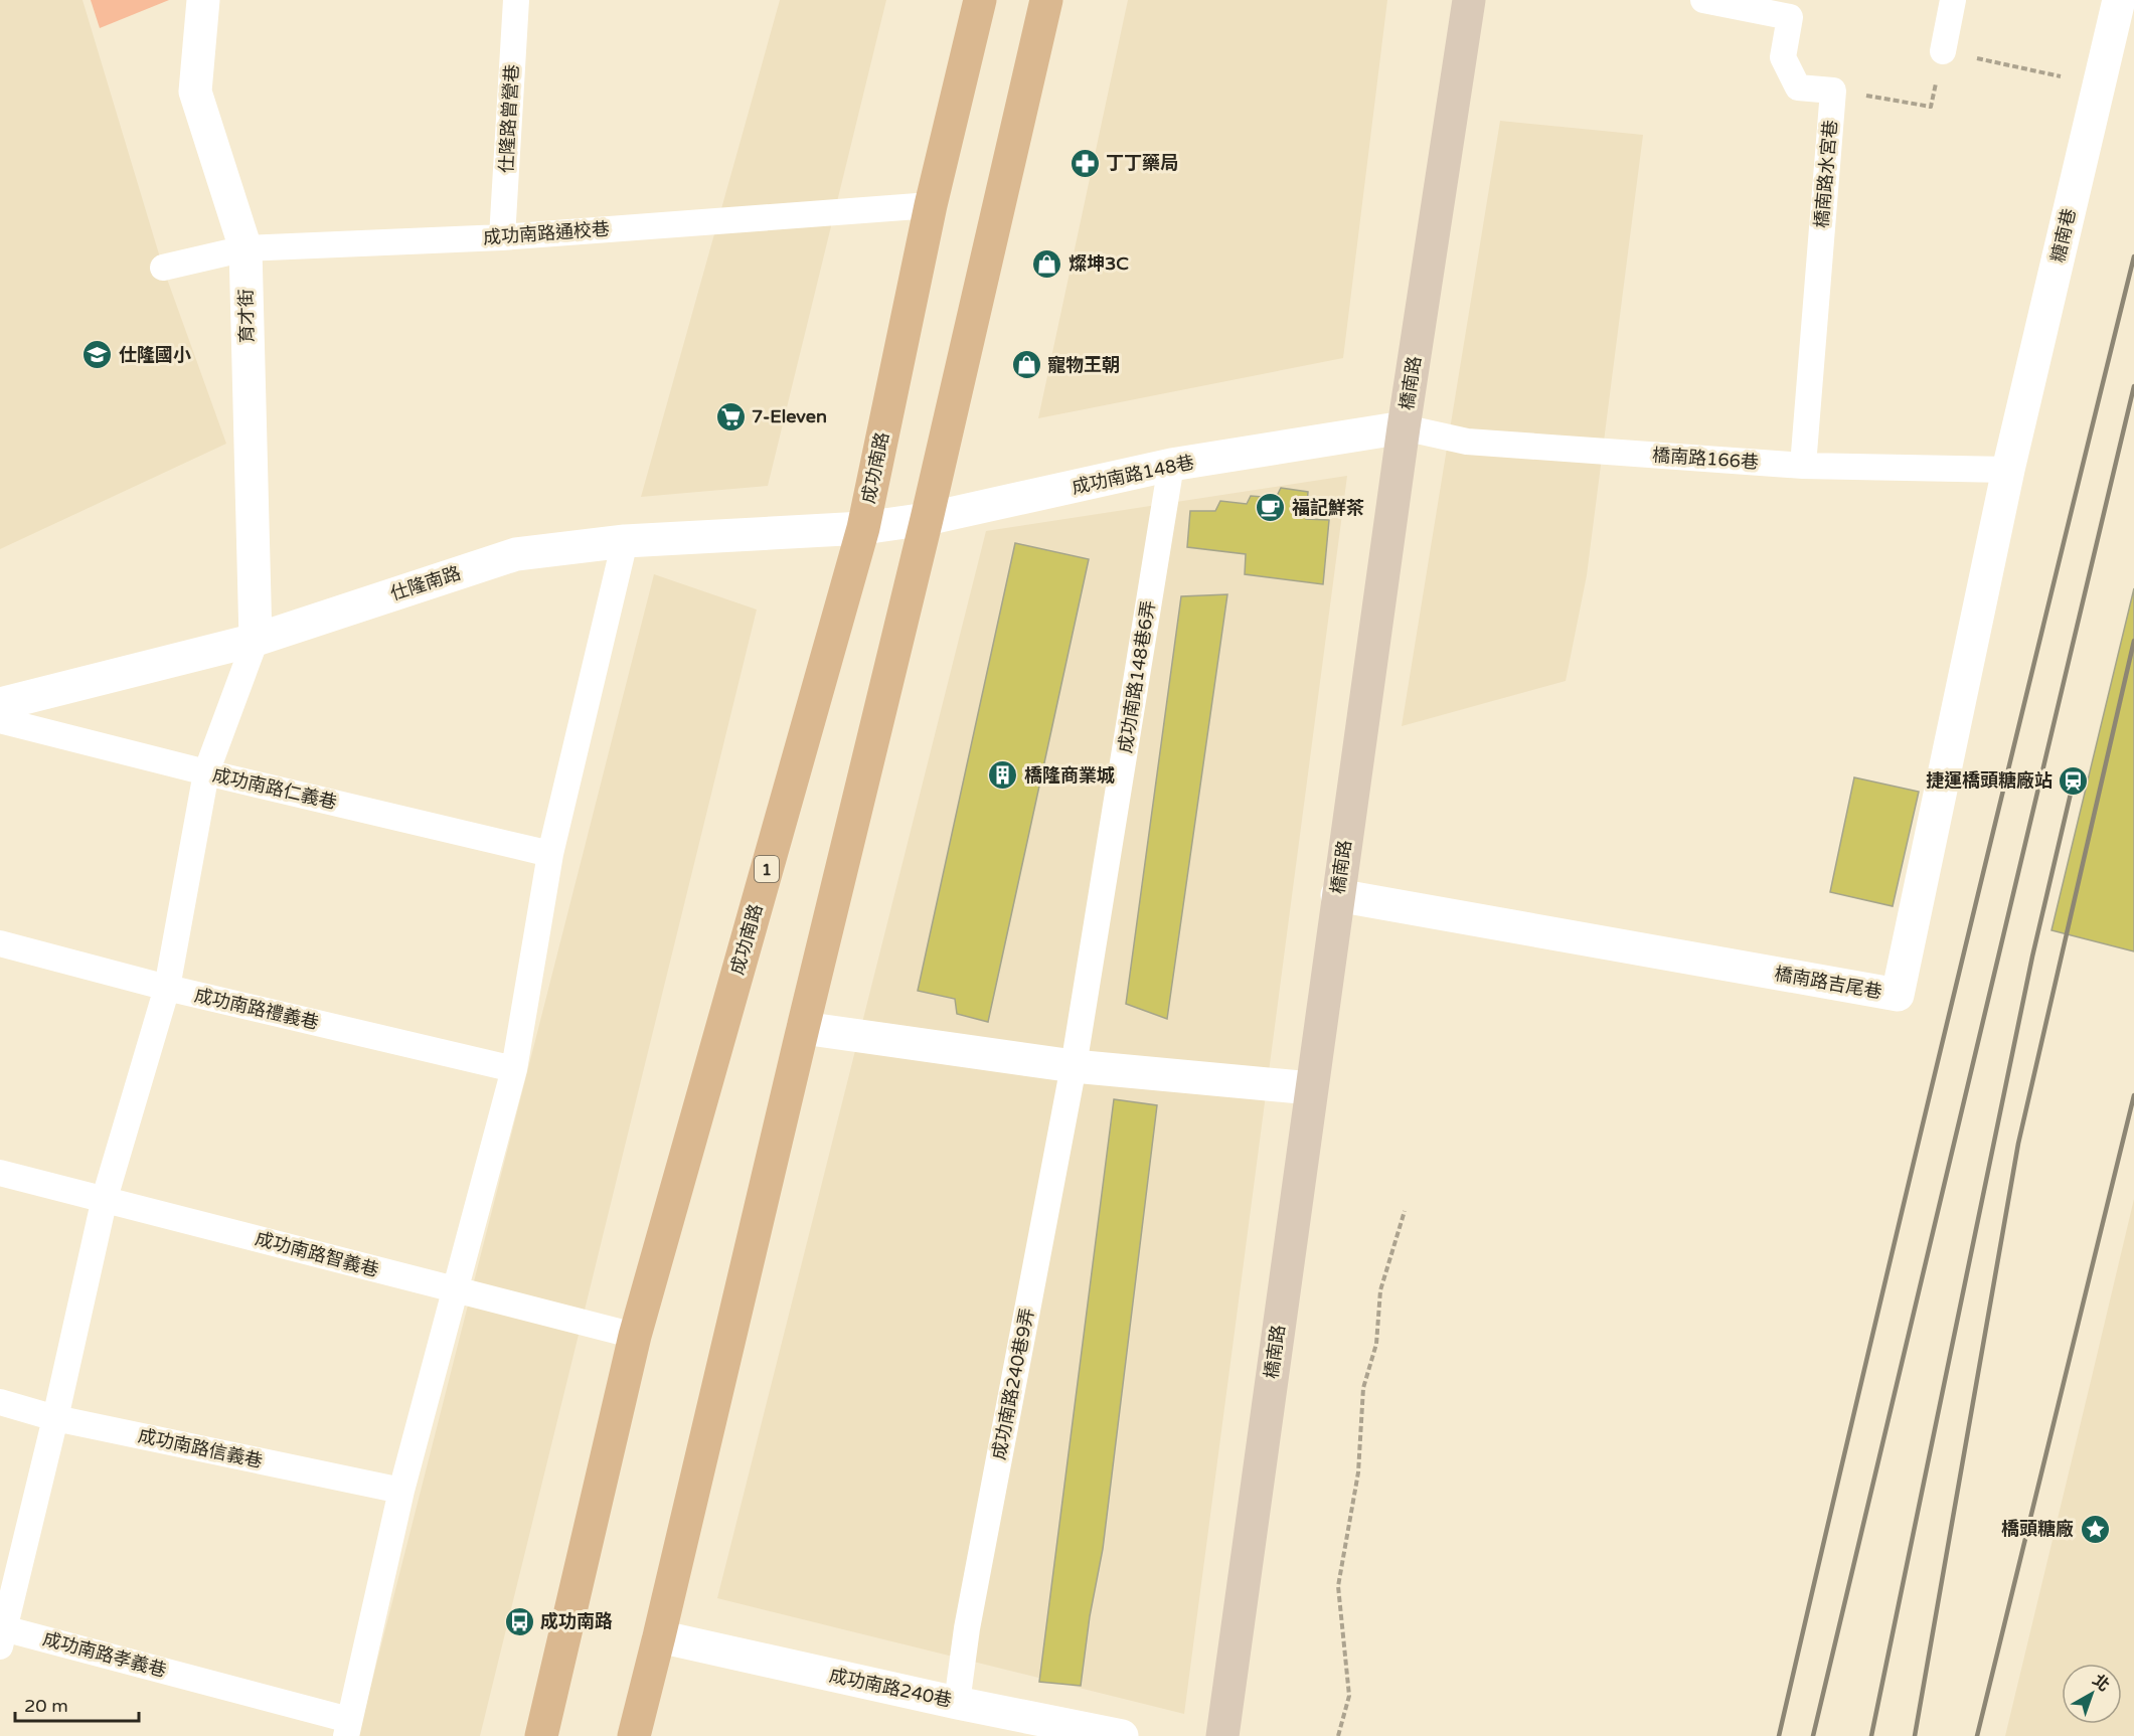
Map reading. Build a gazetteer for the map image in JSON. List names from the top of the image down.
{
  "streets": {
    "main road": ["成功南路", "1"],
    "street": [
      "糖南巷",
      "育才街",
      "橋南路",
      "成功南路148巷",
      "仕隆南路",
      "橋南路吉尾巷",
      "成功南路240巷"
    ],
    "lane": [
      "仕隆路曾營巷",
      "橋南路水宮巷",
      "成功南路通校巷",
      "橋南路166巷",
      "成功南路148巷6弄",
      "成功南路仁義巷",
      "成功南路禮義巷",
      "成功南路智義巷",
      "成功南路240巷9弄",
      "成功南路信義巷",
      "成功南路孝義巷"
    ]
  },
  "crossings": [
    ["仕隆路曾營巷", "成功南路通校巷"],
    ["橋南路水宮巷", "橋南路166巷"],
    ["成功南路通校巷", "育才街"],
    ["成功南路通校巷", "成功南路"],
    ["糖南巷", "橋南路166巷"],
    ["糖南巷", "橋南路吉尾巷"],
    ["育才街", "仕隆南路"],
    ["橋南路", "橋南路166巷"],
    ["橋南路", "成功南路148巷"],
    ["橋南路", "橋南路吉尾巷"],
    ["橋南路166巷", "成功南路148巷"],
    ["橋南路166巷", "橋南路吉尾巷"],
    ["成功南路", "成功南路148巷"],
    ["成功南路", "仕隆南路"],
    ["成功南路", "成功南路智義巷"],
    ["成功南路148巷", "仕隆南路"],
    ["成功南路148巷", "成功南路148巷6弄"],
    ["成功南路148巷6弄", "成功南路240巷9弄"],
    ["成功南路240巷9弄", "成功南路240巷"]
  ],
  "places": {
    "pharmacy": ["丁丁藥局"],
    "shop": ["燦坤3C", "寵物王朝"],
    "school or university": ["仕隆國小"],
    "supermarket": ["7-Eleven"],
    "cafe": ["福記鮮茶"],
    "building": ["橋隆商業城"],
    "station": ["捷運橋頭糖廠站"],
    "place": ["橋頭糖廠"],
    "bus stop": ["成功南路"]
  },
  "scale_bar": "20 m",
  "north": "top right"
}
